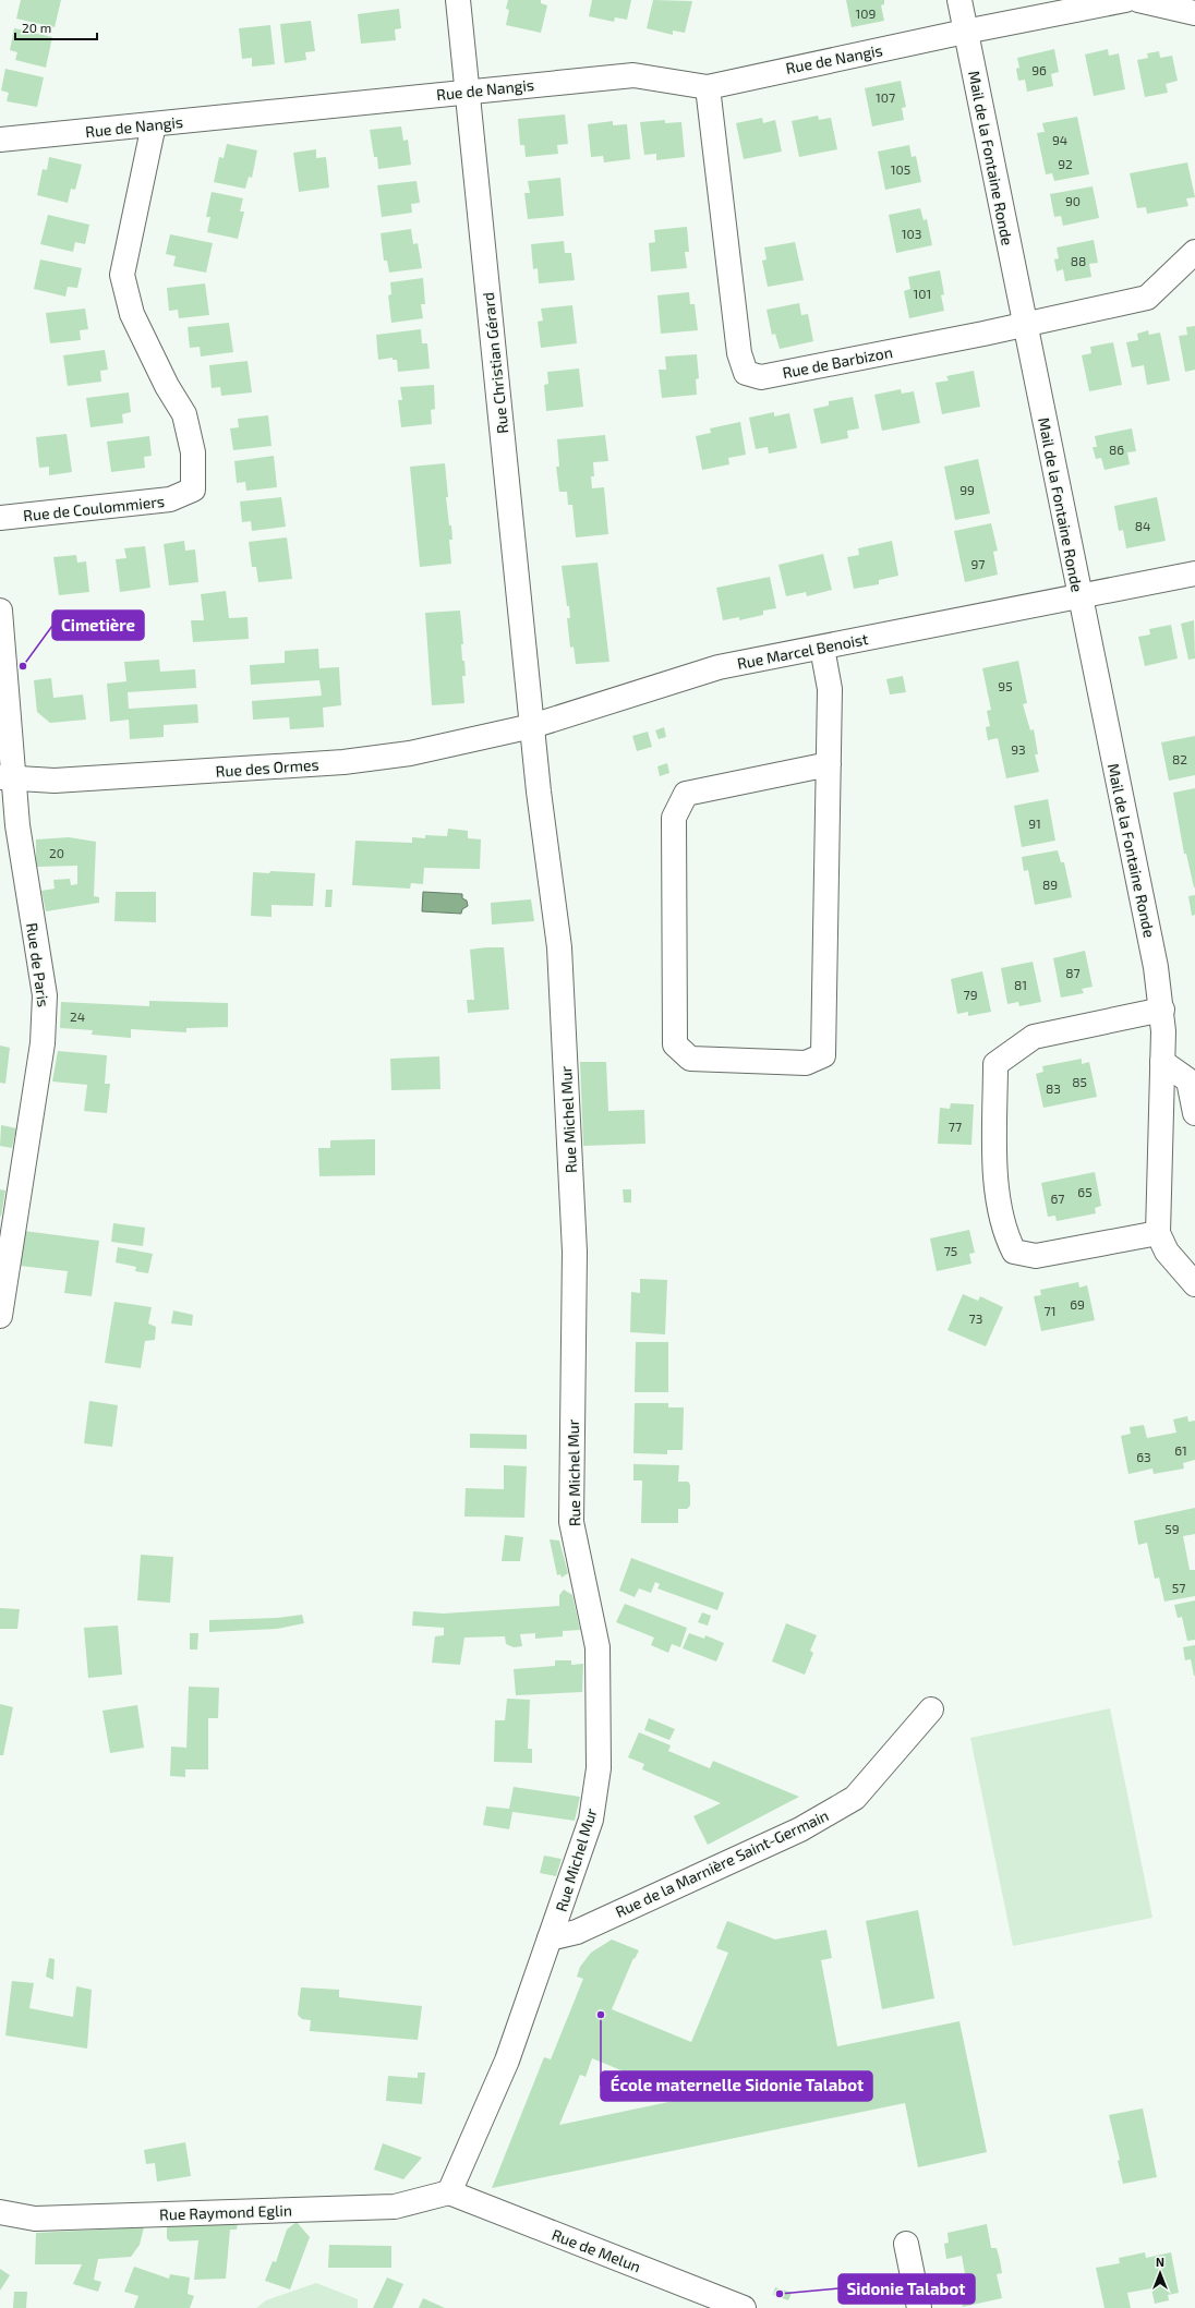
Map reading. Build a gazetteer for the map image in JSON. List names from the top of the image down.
{
  "streets": {
    "street": [
      "Rue de Nangis",
      "Mail de la Fontaine Ronde",
      "Rue de Barbizon",
      "Rue Christian Gérard",
      "Rue de Coulommiers",
      "Rue Marcel Benoist",
      "Rue des Ormes",
      "Rue de Paris",
      "Rue Michel Mur",
      "Rue de la Marnière Saint-Germain",
      "Rue Raymond Eglin",
      "Rue de Melun"
    ]
  },
  "crossings": [
    ["Rue de Nangis", "Mail de la Fontaine Ronde"],
    ["Rue de Nangis", "Rue de Barbizon"],
    ["Rue de Nangis", "Rue Christian Gérard"],
    ["Rue de Nangis", "Rue de Coulommiers"],
    ["Mail de la Fontaine Ronde", "Rue de Barbizon"],
    ["Mail de la Fontaine Ronde", "Rue Marcel Benoist"],
    ["Rue Christian Gérard", "Rue Marcel Benoist"],
    ["Rue Christian Gérard", "Rue des Ormes"],
    ["Rue Christian Gérard", "Rue Michel Mur"],
    ["Rue Marcel Benoist", "Rue des Ormes"],
    ["Rue Marcel Benoist", "Rue Michel Mur"],
    ["Rue des Ormes", "Rue de Paris"],
    ["Rue des Ormes", "Rue Michel Mur"],
    ["Rue Michel Mur", "Rue de la Marnière Saint-Germain"],
    ["Rue Michel Mur", "Rue Raymond Eglin"],
    ["Rue Michel Mur", "Rue de Melun"],
    ["Rue Raymond Eglin", "Rue de Melun"]
  ],
  "places": ["Cimetière", "École maternelle Sidonie Talabot", "Sidonie Talabot"],
  "house_numbers": [
    "109",
    "96",
    "107",
    "94",
    "92",
    "105",
    "90",
    "103",
    "88",
    "101",
    "86",
    "99",
    "84",
    "97",
    "95",
    "93",
    "82",
    "91",
    "20",
    "89",
    "87",
    "81",
    "79",
    "24",
    "85",
    "83",
    "77",
    "65",
    "67",
    "75",
    "69",
    "71",
    "73",
    "61",
    "63",
    "59",
    "57"
  ],
  "scale_bar": "20 m",
  "north": "top"
}
